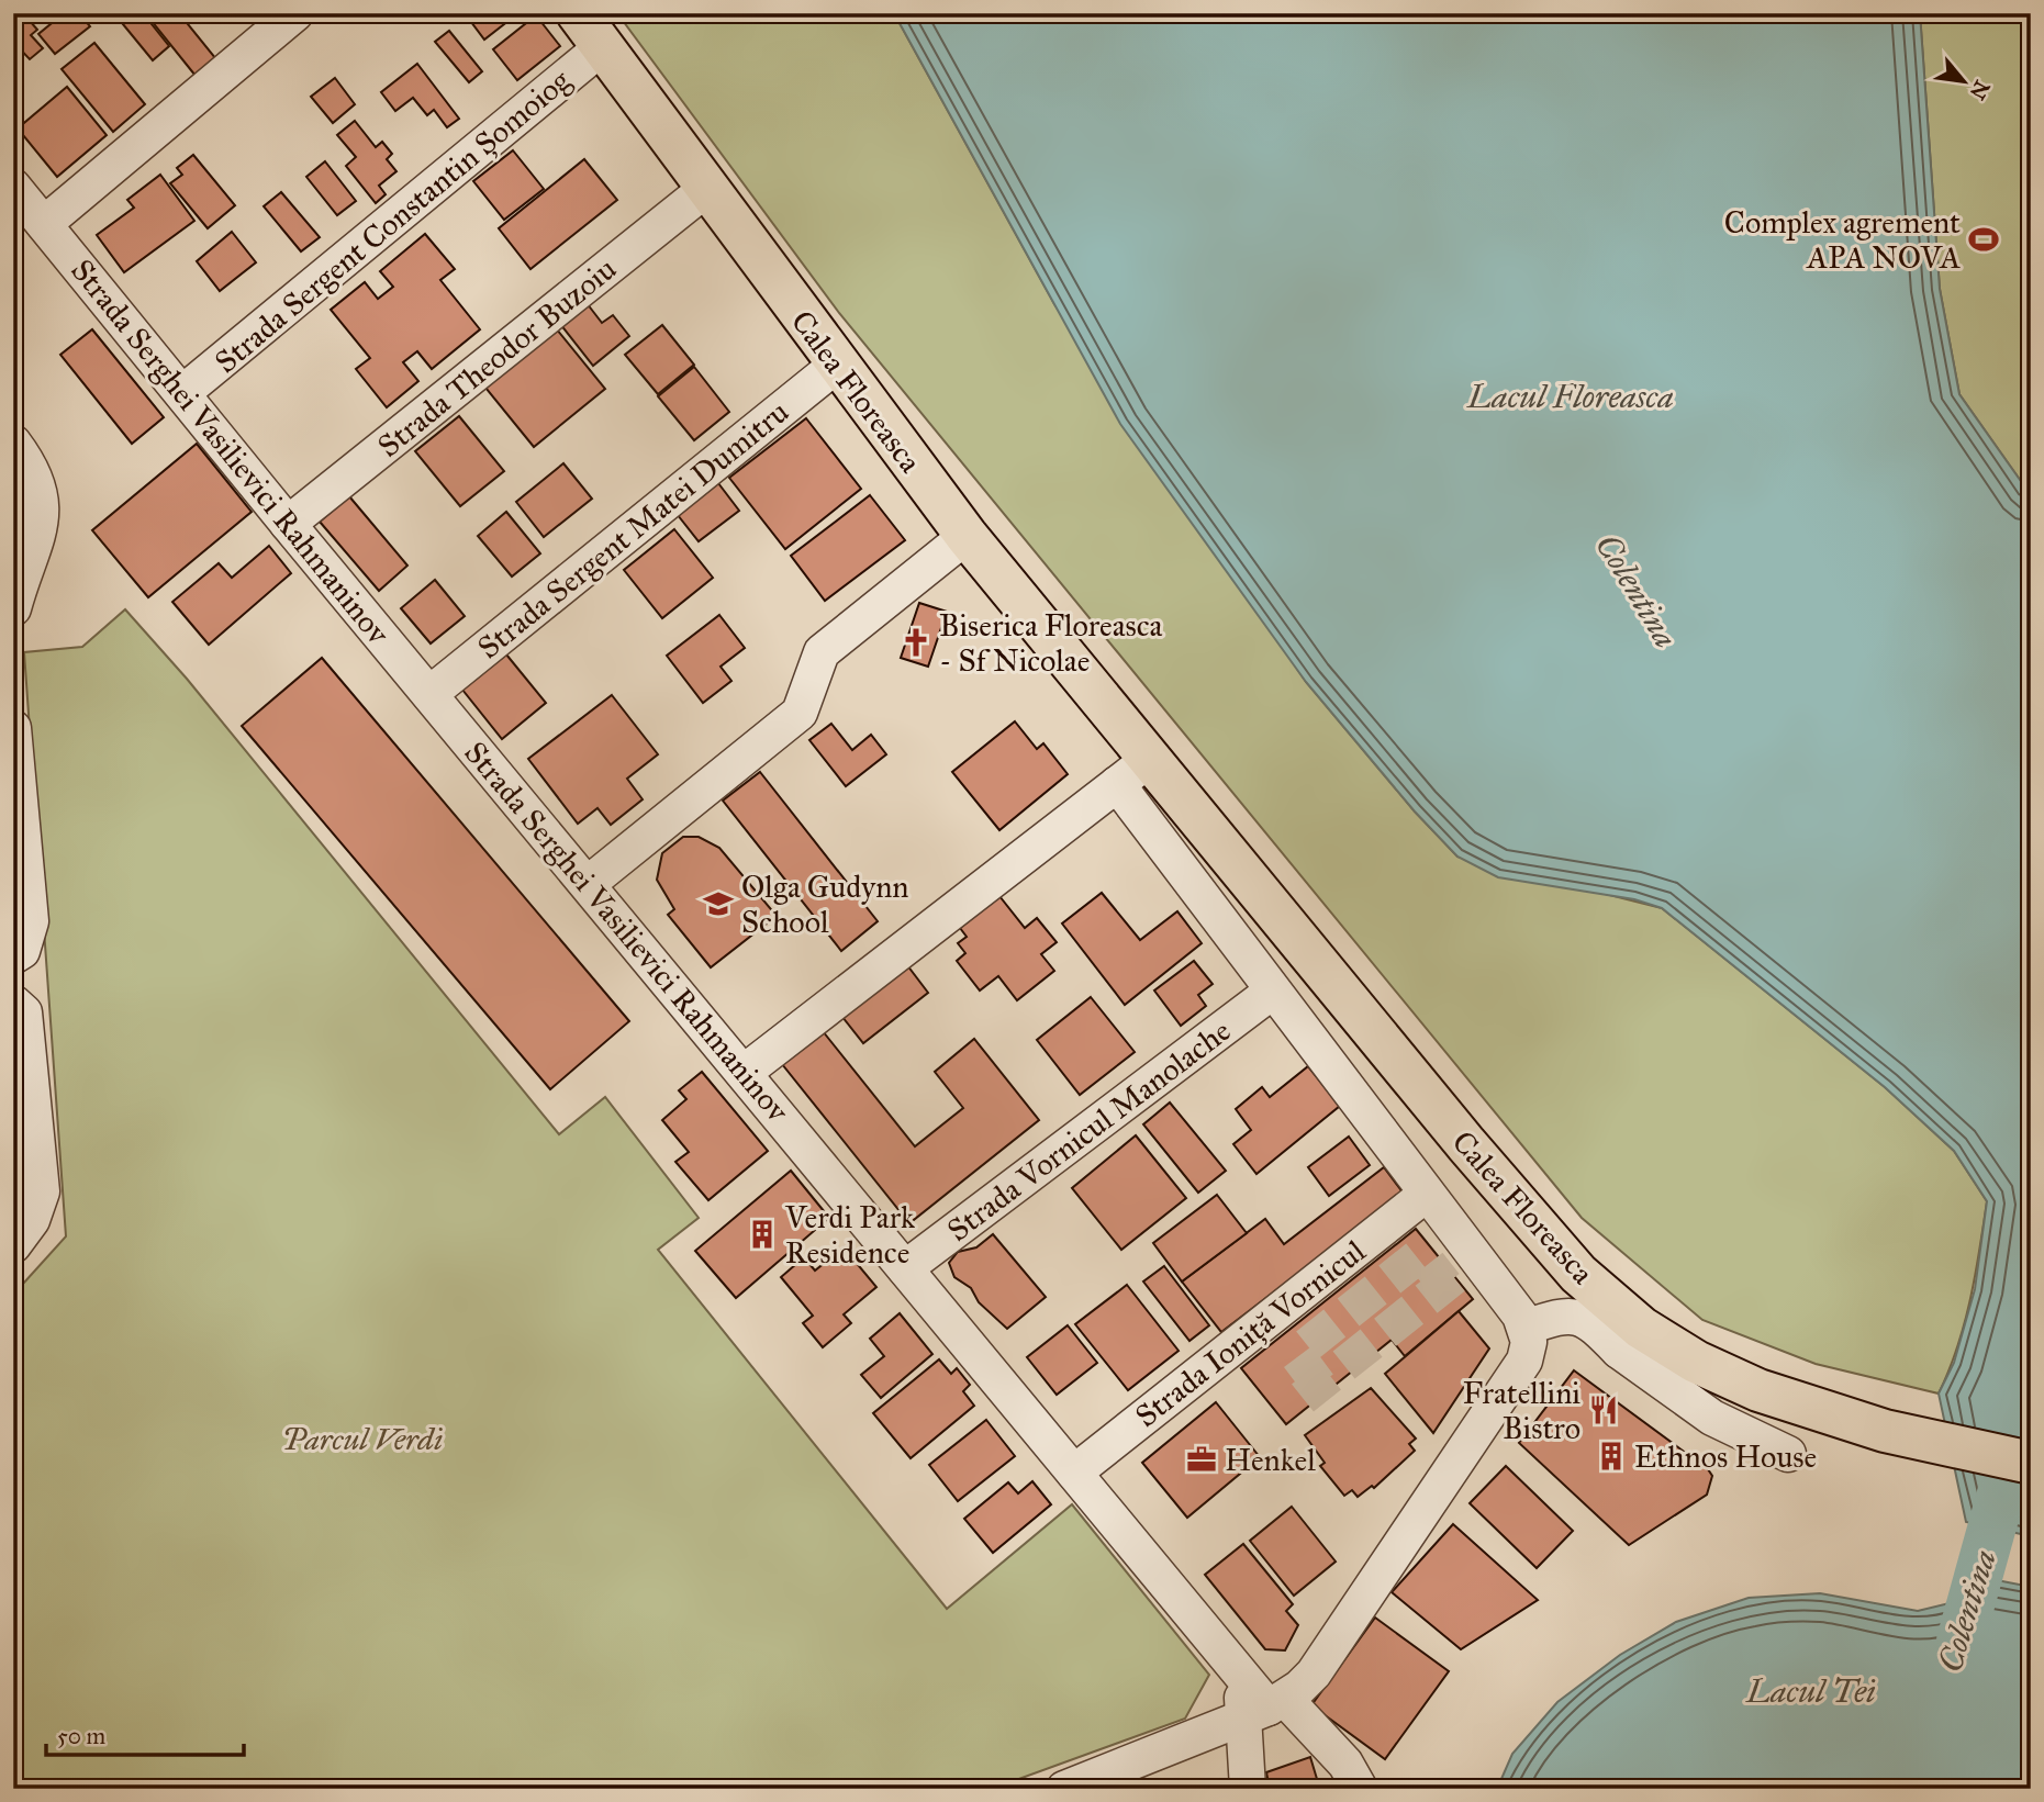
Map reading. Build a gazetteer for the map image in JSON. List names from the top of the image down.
{
  "streets": {
    "main road": ["Calea Floreasca"],
    "street": [
      "Strada Sergent Constantin Șomoiog",
      "Strada Theodor Buzoiu",
      "Strada Serghei Vasilievici Rahmaninov",
      "Strada Sergent Matei Dumitru",
      "Strada Vornicul Manolache",
      "Strada Ioniță Vornicul"
    ]
  },
  "crossings": [
    ["Strada Sergent Constantin Șomoiog", "Calea Floreasca"],
    ["Strada Sergent Constantin Șomoiog", "Strada Serghei Vasilievici Rahmaninov"],
    ["Strada Theodor Buzoiu", "Calea Floreasca"],
    ["Strada Theodor Buzoiu", "Strada Serghei Vasilievici Rahmaninov"],
    ["Calea Floreasca", "Strada Sergent Matei Dumitru"],
    ["Calea Floreasca", "Strada Vornicul Manolache"],
    ["Calea Floreasca", "Strada Ioniță Vornicul"],
    ["Strada Serghei Vasilievici Rahmaninov", "Strada Sergent Matei Dumitru"],
    ["Strada Serghei Vasilievici Rahmaninov", "Strada Vornicul Manolache"],
    ["Strada Serghei Vasilievici Rahmaninov", "Strada Ioniță Vornicul"]
  ],
  "water": ["Lacul Floreasca", "Colentina", "Lacul Tei"],
  "parks": ["Parcul Verdi"],
  "places": {
    "sports": ["Complex agrement APA NOVA"],
    "church": ["Biserica Floreasca - Sf Nicolae"],
    "school or university": ["Olga Gudynn School"],
    "building": ["Verdi Park Residence", "Ethnos House"],
    "restaurant": ["Fratellini Bistro"],
    "office": ["Henkel"]
  },
  "scale_bar": "50 m",
  "north": "bottom right"
}
